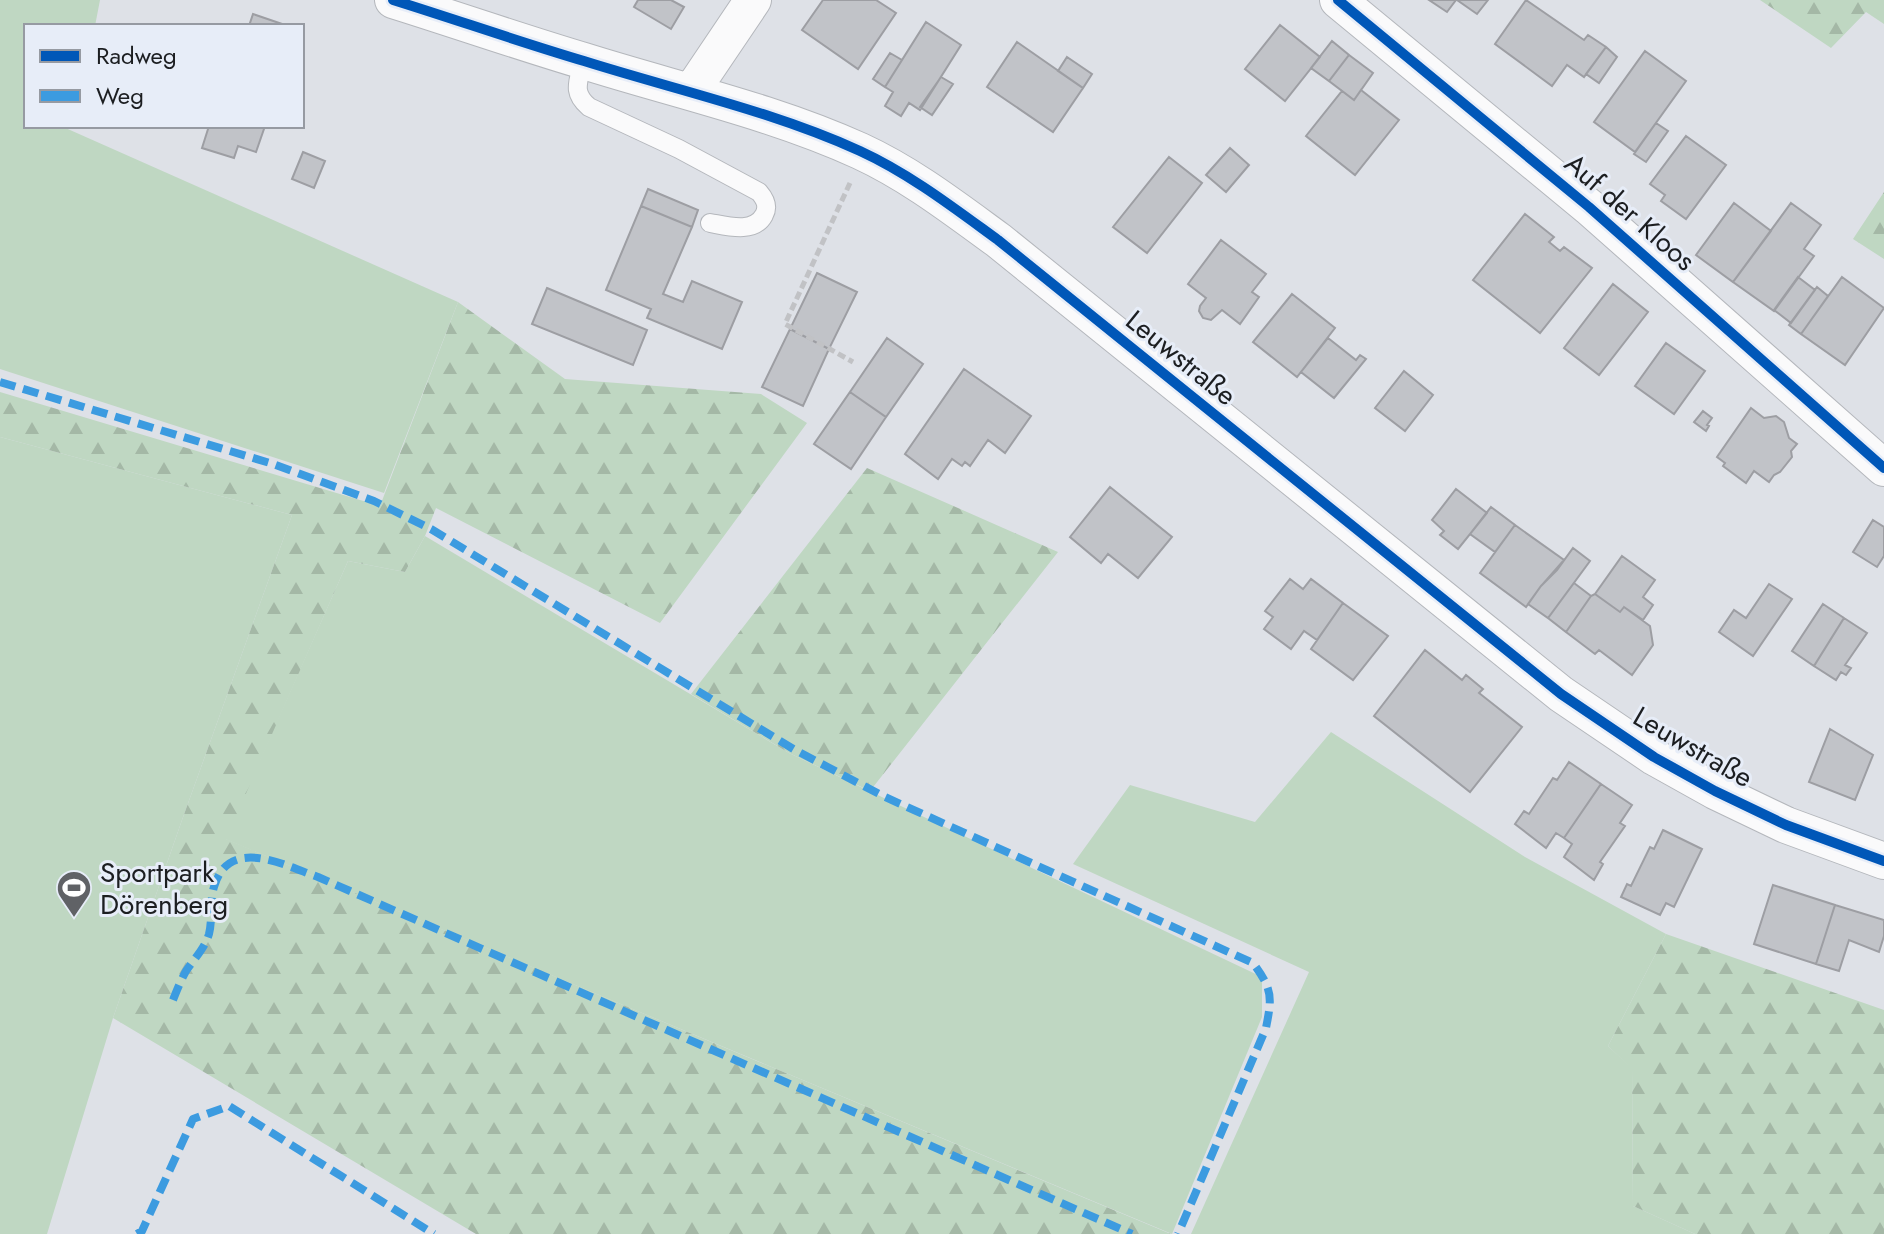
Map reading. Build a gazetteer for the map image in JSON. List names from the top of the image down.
{
  "streets": {
    "street": ["Auf der Kloos", "Leuwstraße"]
  },
  "places": {
    "sports": ["Sportpark Dörenberg"]
  },
  "legend": ["Radweg", "Weg"]
}
